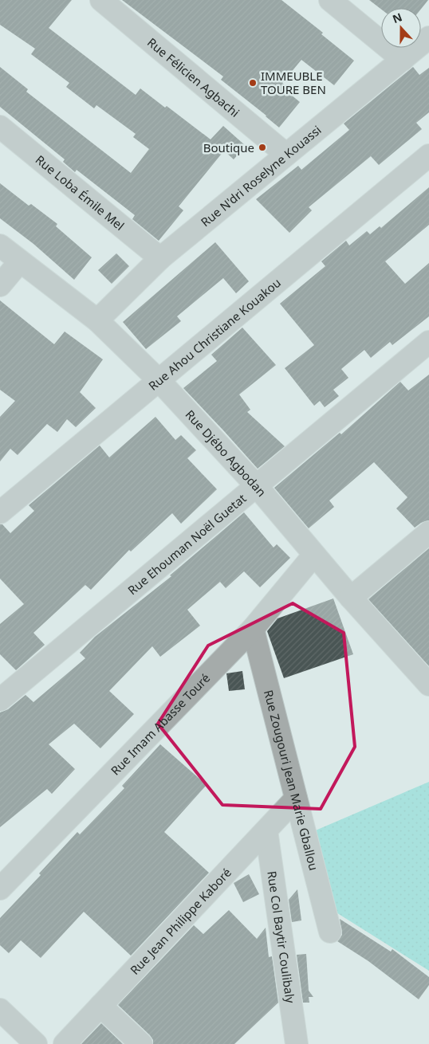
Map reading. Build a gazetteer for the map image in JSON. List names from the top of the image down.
{
  "streets": {
    "street": [
      "Rue Félicien Agbachi",
      "Rue N'dri Roselyne Kouassi",
      "Rue Loba Émile Mel",
      "Rue Ahou Christiane Kouakou",
      "Rue Djébo Agbodan",
      "Rue Ehouman Noël Guetat",
      "Rue Imam Abasse Touré",
      "Rue Zougouri Jean Marie Gballou",
      "Rue Jean Philippe Kaboré",
      "Rue Col Baytir Coulibaly"
    ]
  },
  "crossings": [
    ["Rue Félicien Agbachi", "Rue N'dri Roselyne Kouassi"],
    ["Rue N'dri Roselyne Kouassi", "Rue Loba Émile Mel"],
    ["Rue N'dri Roselyne Kouassi", "Rue Djébo Agbodan"],
    ["Rue Ahou Christiane Kouakou", "Rue Djébo Agbodan"],
    ["Rue Djébo Agbodan", "Rue Ehouman Noël Guetat"],
    ["Rue Djébo Agbodan", "Rue Imam Abasse Touré"],
    ["Rue Imam Abasse Touré", "Rue Zougouri Jean Marie Gballou"],
    ["Rue Zougouri Jean Marie Gballou", "Rue Jean Philippe Kaboré"],
    ["Rue Jean Philippe Kaboré", "Rue Col Baytir Coulibaly"]
  ],
  "places": ["IMMEUBLE TOURE BEN", "Boutique"],
  "north": "top"
}
